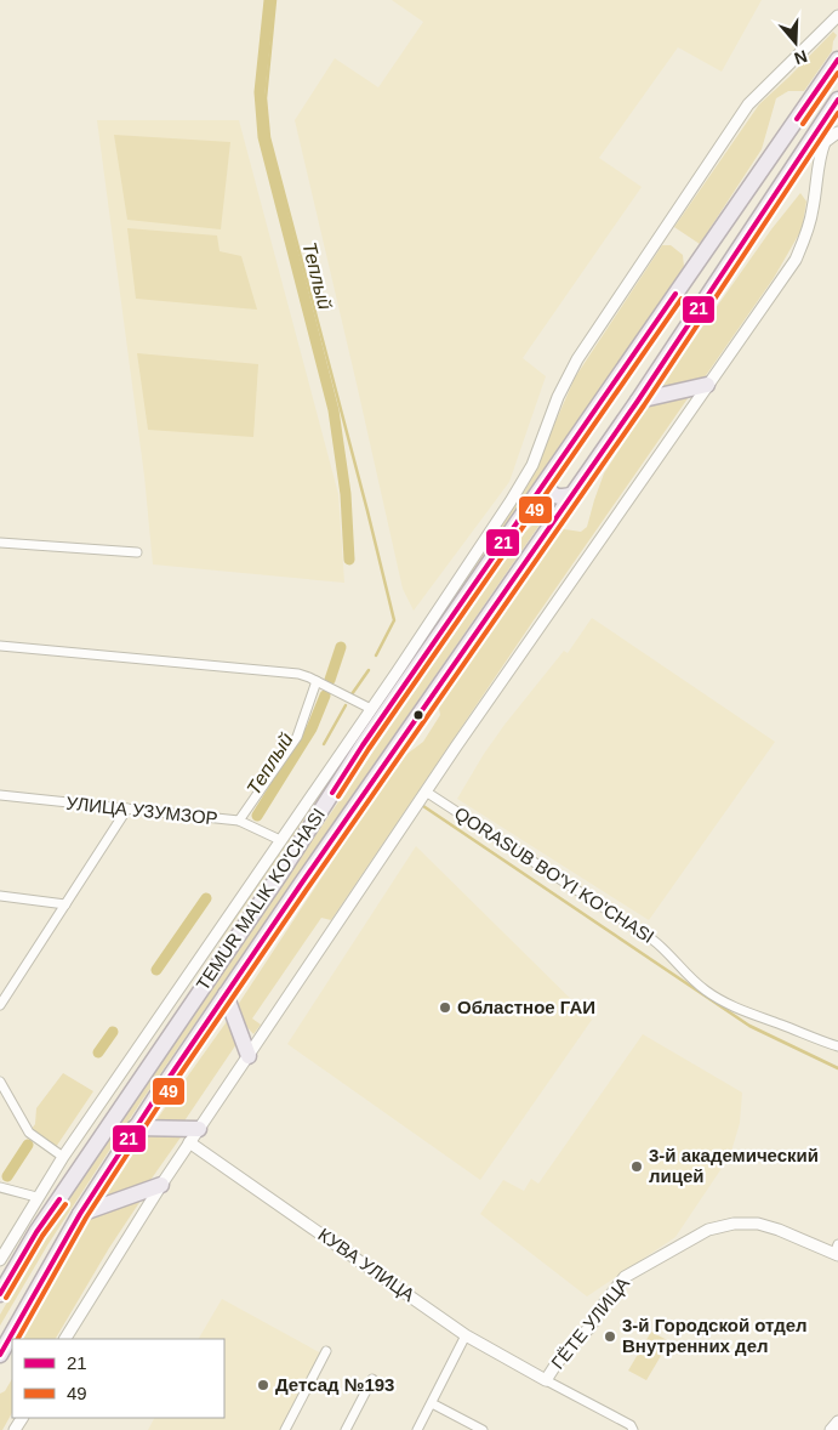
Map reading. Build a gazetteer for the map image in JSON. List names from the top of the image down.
{
  "streets": {
    "highway": ["TEMUR MALIK KO'CHASI"],
    "street": [
      "УЛИЦА УЗУМЗОР",
      "QORASUB BO'YI KO'CHASI",
      "КУВА УЛИЦА",
      "ГЁТЕ УЛИЦА"
    ]
  },
  "crossings": [
    ["КУВА УЛИЦА", "ГЁТЕ УЛИЦА"]
  ],
  "water": ["Теплый"],
  "places": [
    "Областное ГАИ",
    "3-й академический лицей",
    "3-й Городской отдел Внутренних дел",
    "Детсад №193"
  ],
  "lines": ["transit line 21", "transit line 49"],
  "legend": ["21", "49"],
  "north": "bottom"
}
